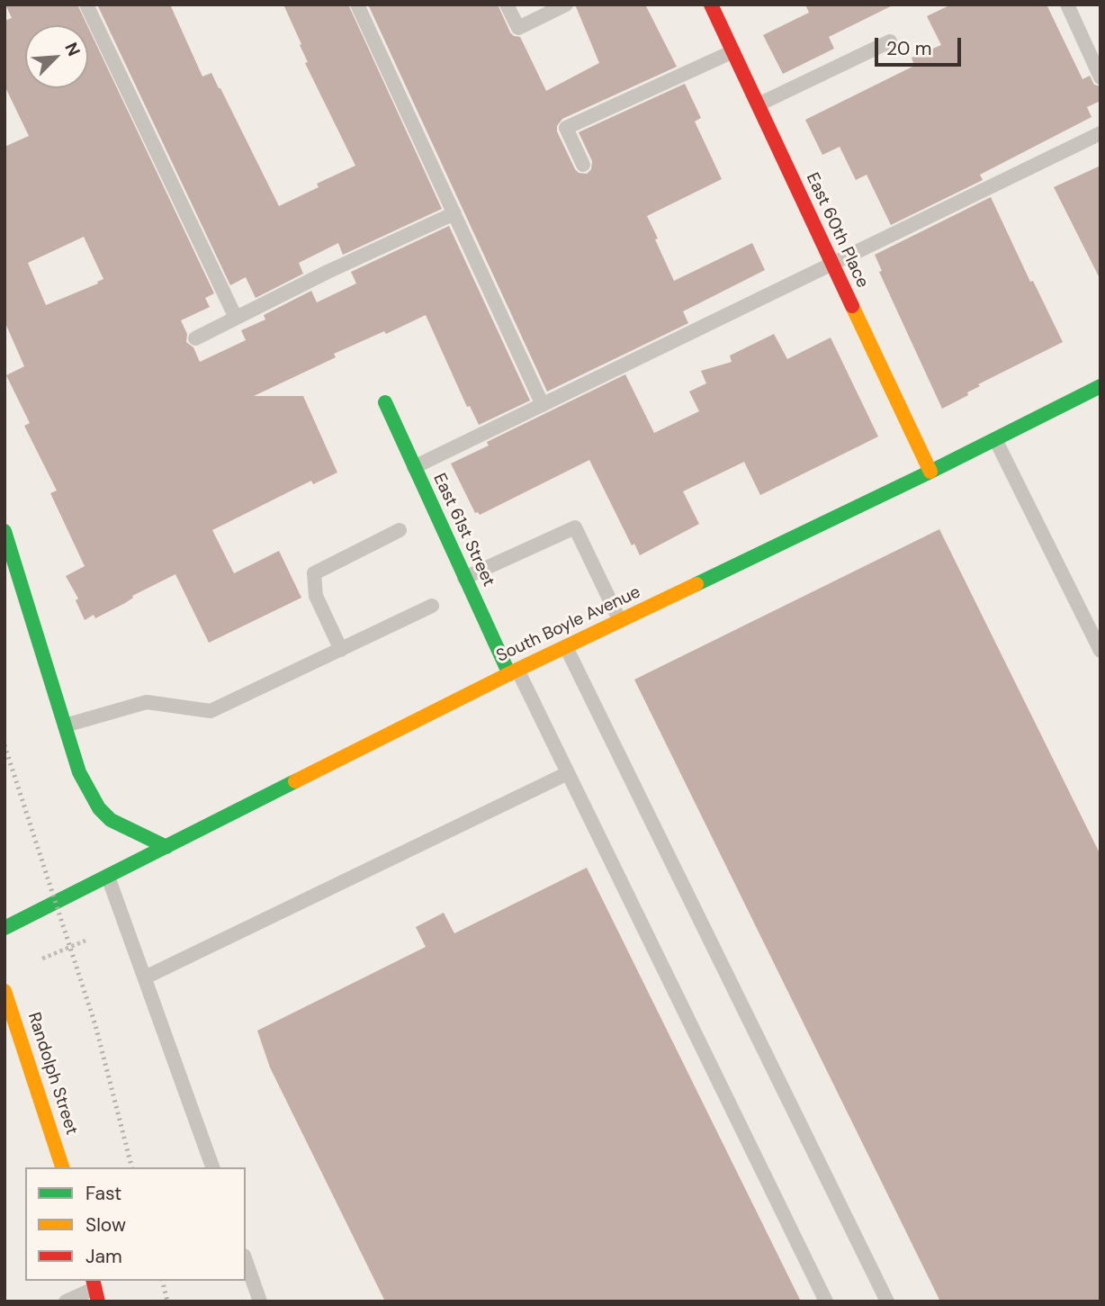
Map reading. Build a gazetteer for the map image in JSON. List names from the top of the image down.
{
  "streets": {
    "street": [
      "East 60th Place",
      "East 61st Street",
      "South Boyle Avenue",
      "Randolph Street"
    ]
  },
  "crossings": [
    ["East 60th Place", "South Boyle Avenue"],
    ["East 61st Street", "South Boyle Avenue"]
  ],
  "legend": ["Fast", "Slow", "Jam"],
  "scale_bar": "20 m",
  "north": "top right"
}
